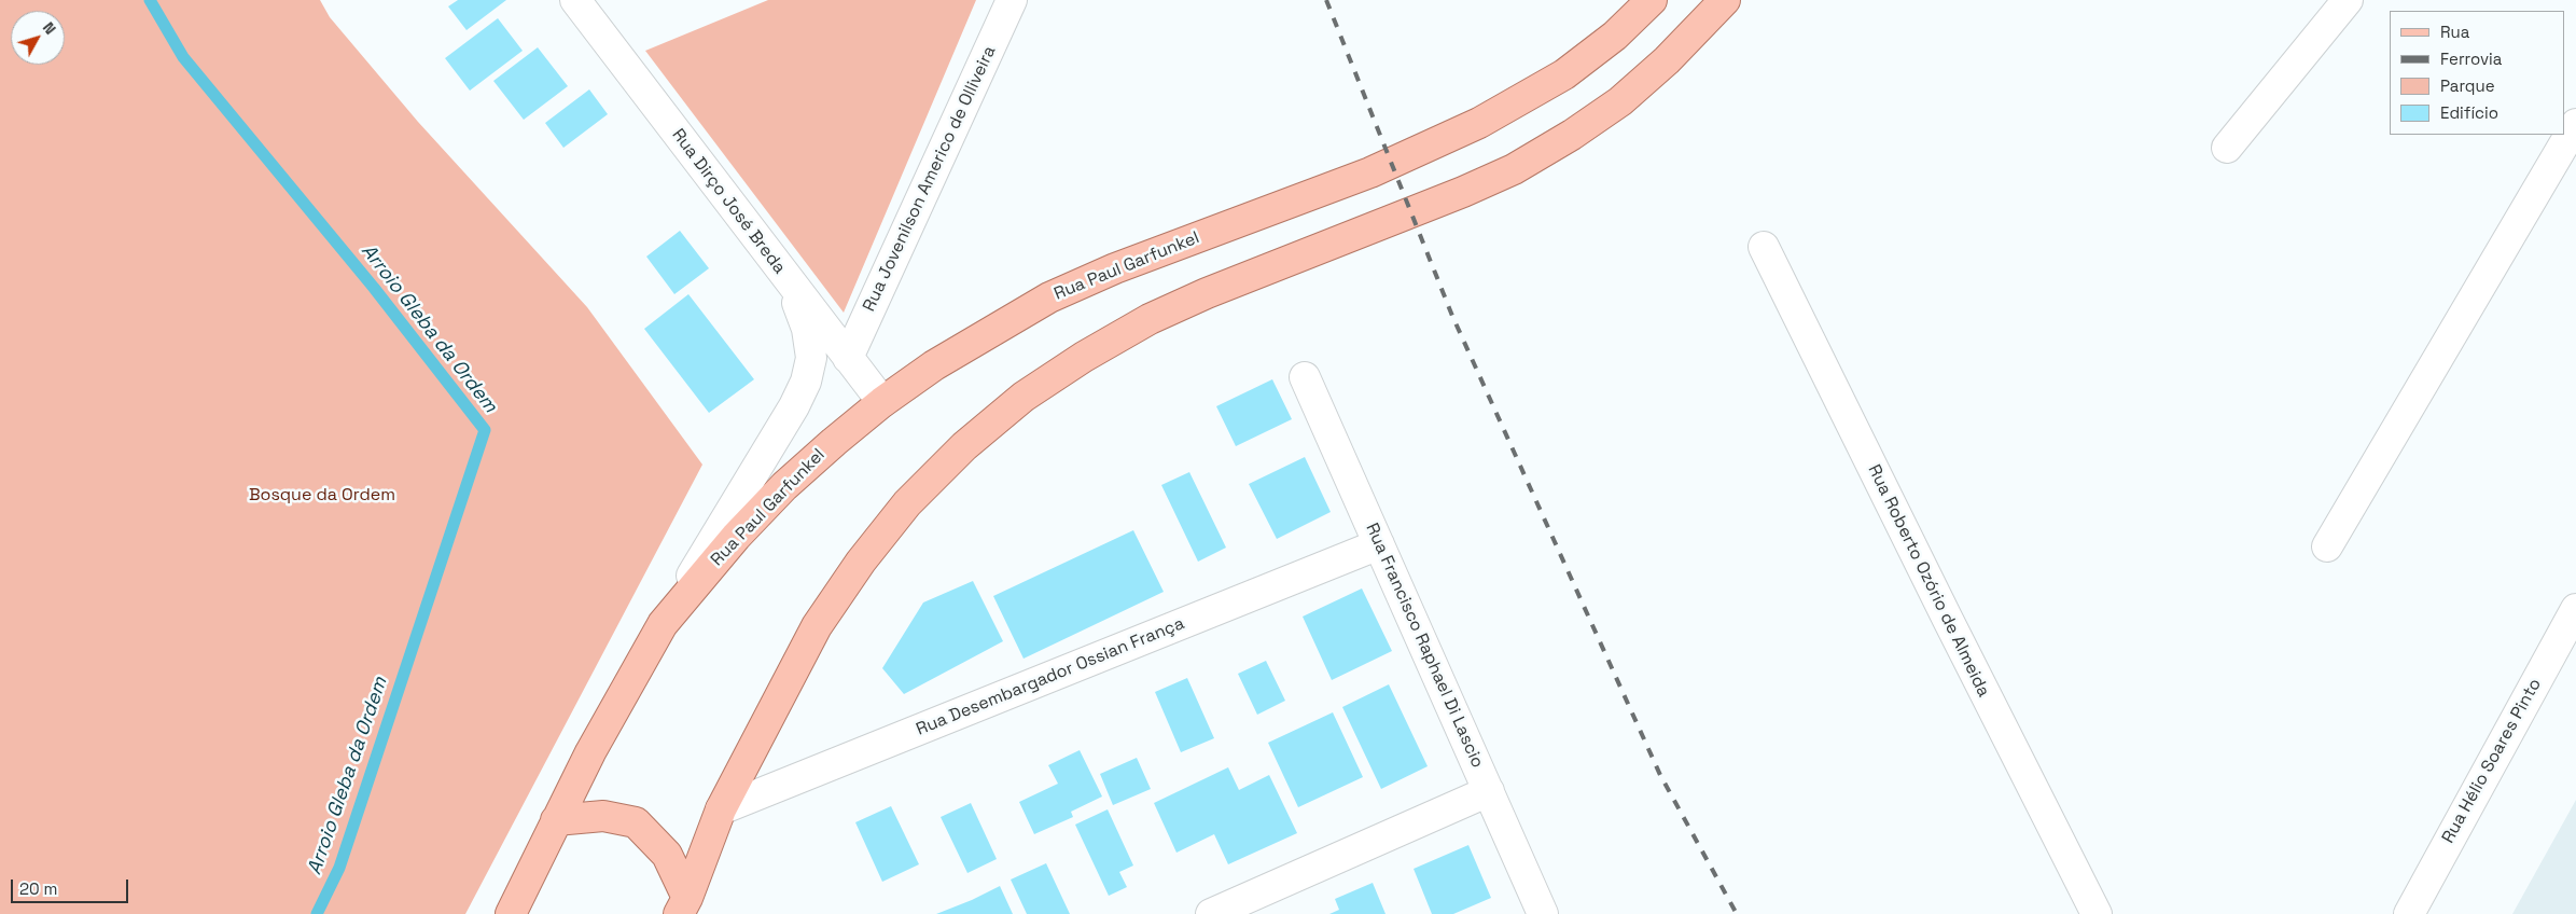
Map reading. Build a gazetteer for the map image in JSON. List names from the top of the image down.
{
  "streets": {
    "main road": ["Rua Paul Garfunkel"],
    "street": [
      "Rua Jovenilson Americo de Olliveira",
      "Rua Dirço José Breda",
      "Rua Roberto Ozório de Almeida",
      "Rua Francisco Raphael Di Lascio",
      "Rua Desembargador Ossian França",
      "Rua Hélio Soares Pinto"
    ]
  },
  "crossings": [
    ["Rua Jovenilson Americo de Olliveira", "Rua Dirço José Breda"],
    ["Rua Dirço José Breda", "Rua Paul Garfunkel"],
    ["Rua Francisco Raphael Di Lascio", "Rua Desembargador Ossian França"]
  ],
  "water": ["Arroio Gleba da Ordem"],
  "parks": ["Bosque da Ordem"],
  "legend": [
    "Rua",
    "Ferrovia",
    "Parque",
    "Edifício"
  ],
  "scale_bar": "20 m",
  "north": "top right"
}
